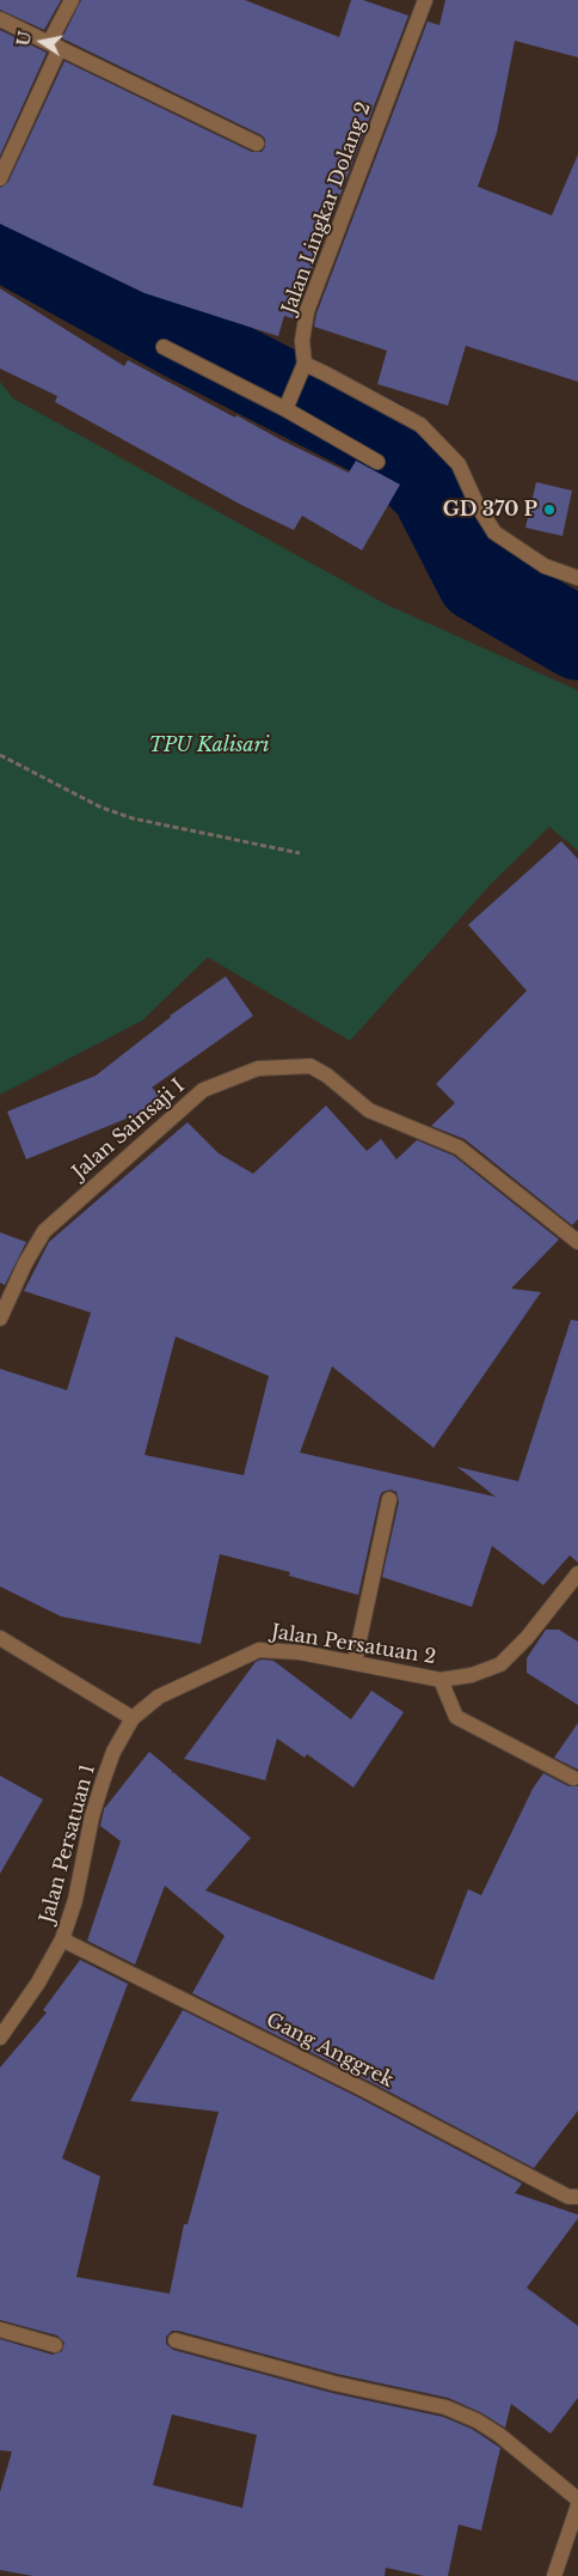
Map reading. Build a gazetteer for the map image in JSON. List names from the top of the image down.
{
  "streets": {
    "street": [
      "Jalan Lingkar Dolang 2",
      "Jalan Sainsaji I",
      "Jalan Persatuan 2",
      "Jalan Persatuan 1",
      "Gang Anggrek"
    ]
  },
  "crossings": [
    ["Jalan Persatuan 2", "Jalan Persatuan 1"],
    ["Jalan Persatuan 1", "Gang Anggrek"]
  ],
  "parks": ["TPU Kalisari"],
  "places": ["GD 370 P"],
  "north": "left"
}
